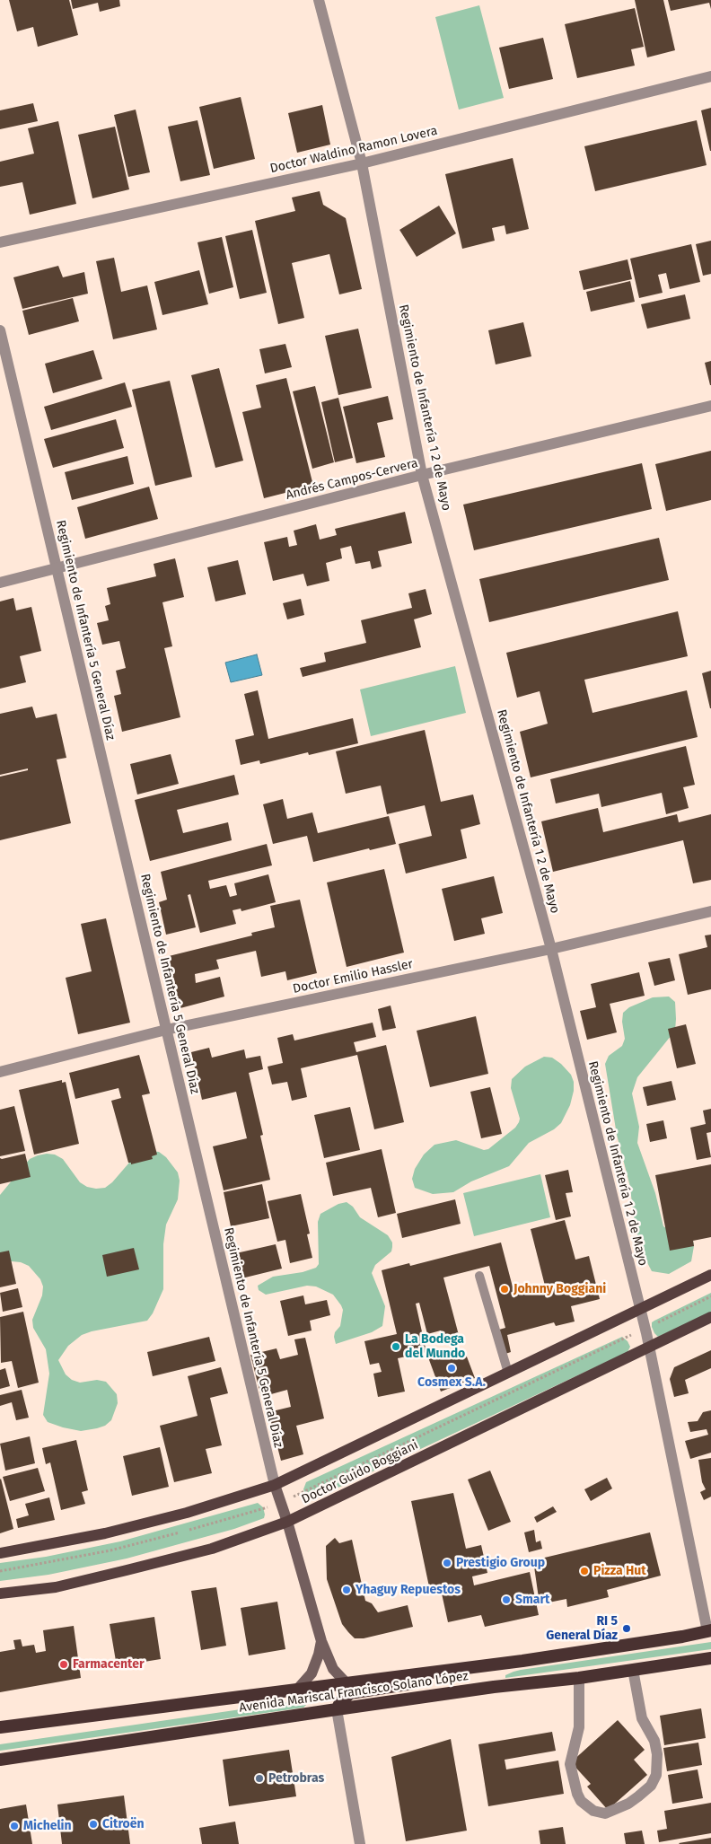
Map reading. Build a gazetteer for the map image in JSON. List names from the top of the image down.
{
  "streets": {
    "highway": ["Avenida Mariscal Francisco Solano López"],
    "main road": ["Regimiento de Infantería 5 General Díaz", "Doctor Guido Boggiani"],
    "street": [
      "Doctor Waldino Ramon Lovera",
      "Regimiento de Infantería 1 2 de Mayo",
      "Andrés Campos-Cervera",
      "Doctor Emilio Hassler"
    ]
  },
  "crossings": [
    ["Doctor Waldino Ramon Lovera", "Regimiento de Infantería 1 2 de Mayo"],
    ["Regimiento de Infantería 1 2 de Mayo", "Andrés Campos-Cervera"],
    ["Regimiento de Infantería 1 2 de Mayo", "Doctor Emilio Hassler"],
    ["Regimiento de Infantería 1 2 de Mayo", "Doctor Guido Boggiani"],
    ["Regimiento de Infantería 1 2 de Mayo", "Avenida Mariscal Francisco Solano López"],
    ["Andrés Campos-Cervera", "Regimiento de Infantería 5 General Díaz"],
    ["Regimiento de Infantería 5 General Díaz", "Doctor Emilio Hassler"],
    ["Regimiento de Infantería 5 General Díaz", "Doctor Guido Boggiani"],
    ["Regimiento de Infantería 5 General Díaz", "Avenida Mariscal Francisco Solano López"]
  ],
  "places": [
    "Johnny Boggiani",
    "La Bodega del Mundo",
    "Cosmex S.A.",
    "Prestigio Group",
    "Pizza Hut",
    "Yhaguy Repuestos",
    "Smart",
    "RI 5 General Díaz",
    "Farmacenter",
    "Petrobras",
    "Citroën",
    "Michelin"
  ]
}
